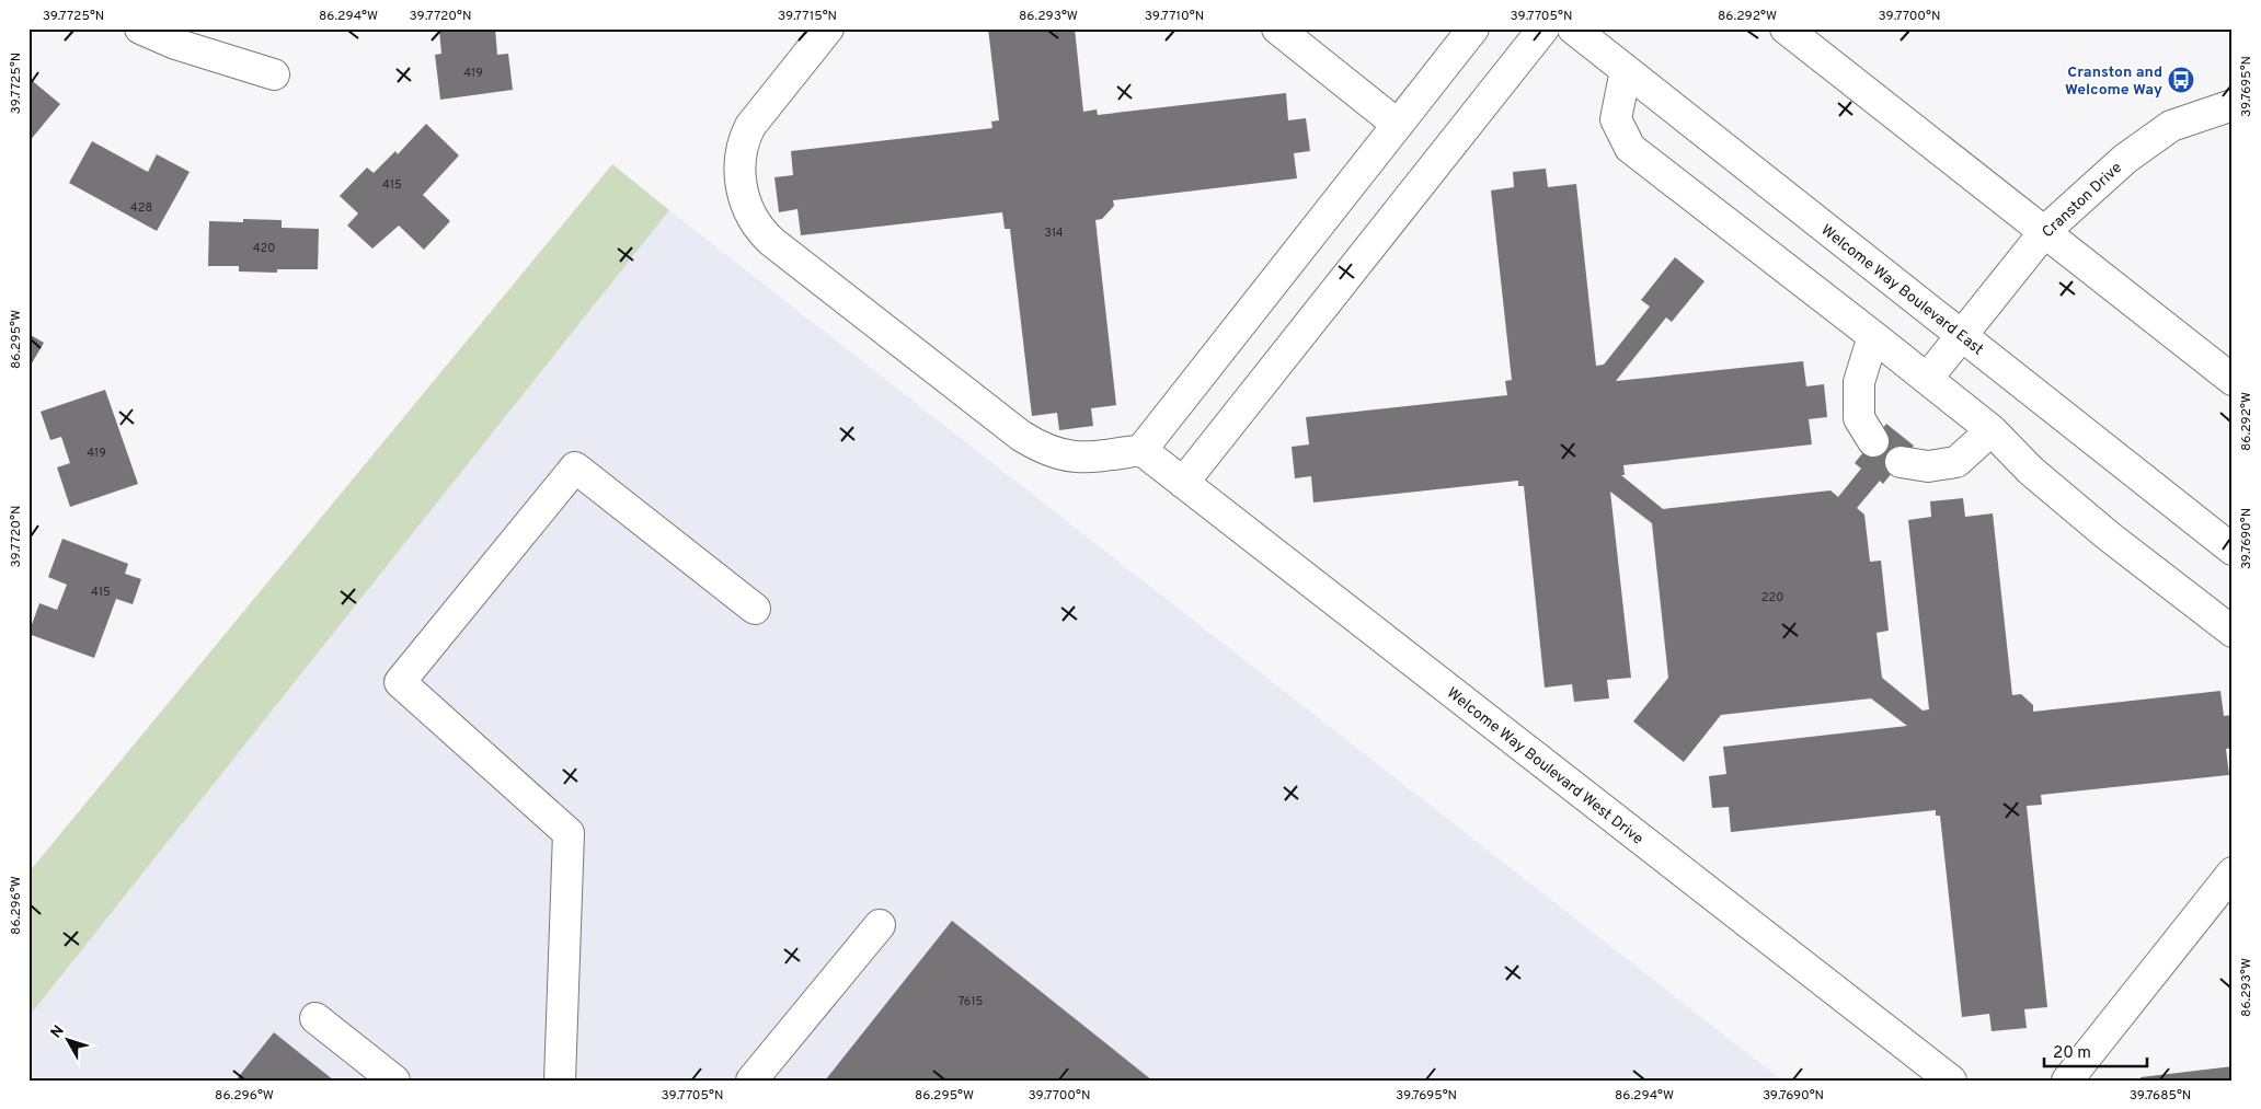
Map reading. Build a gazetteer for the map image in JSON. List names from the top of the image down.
{
  "streets": {
    "street": ["Cranston Drive", "Welcome Way Boulevard East", "Welcome Way Boulevard West Drive"]
  },
  "crossings": [
    ["Cranston Drive", "Welcome Way Boulevard East"]
  ],
  "places": {
    "bus stop": ["Cranston and Welcome Way"]
  },
  "house_numbers": [
    "419",
    "415",
    "428",
    "314",
    "420",
    "419",
    "415",
    "220",
    "7615"
  ],
  "scale_bar": "20 m",
  "north": "top left",
  "coordinates": [
    "39.7725°N",
    "86.294°W",
    "39.7720°N",
    "39.7715°N",
    "86.293°W",
    "39.7710°N",
    "39.7705°N",
    "86.292°W",
    "39.7700°N",
    "39.7695°N",
    "86.295°W",
    "39.7690°N",
    "86.296°W",
    "39.7685°N"
  ]
}
